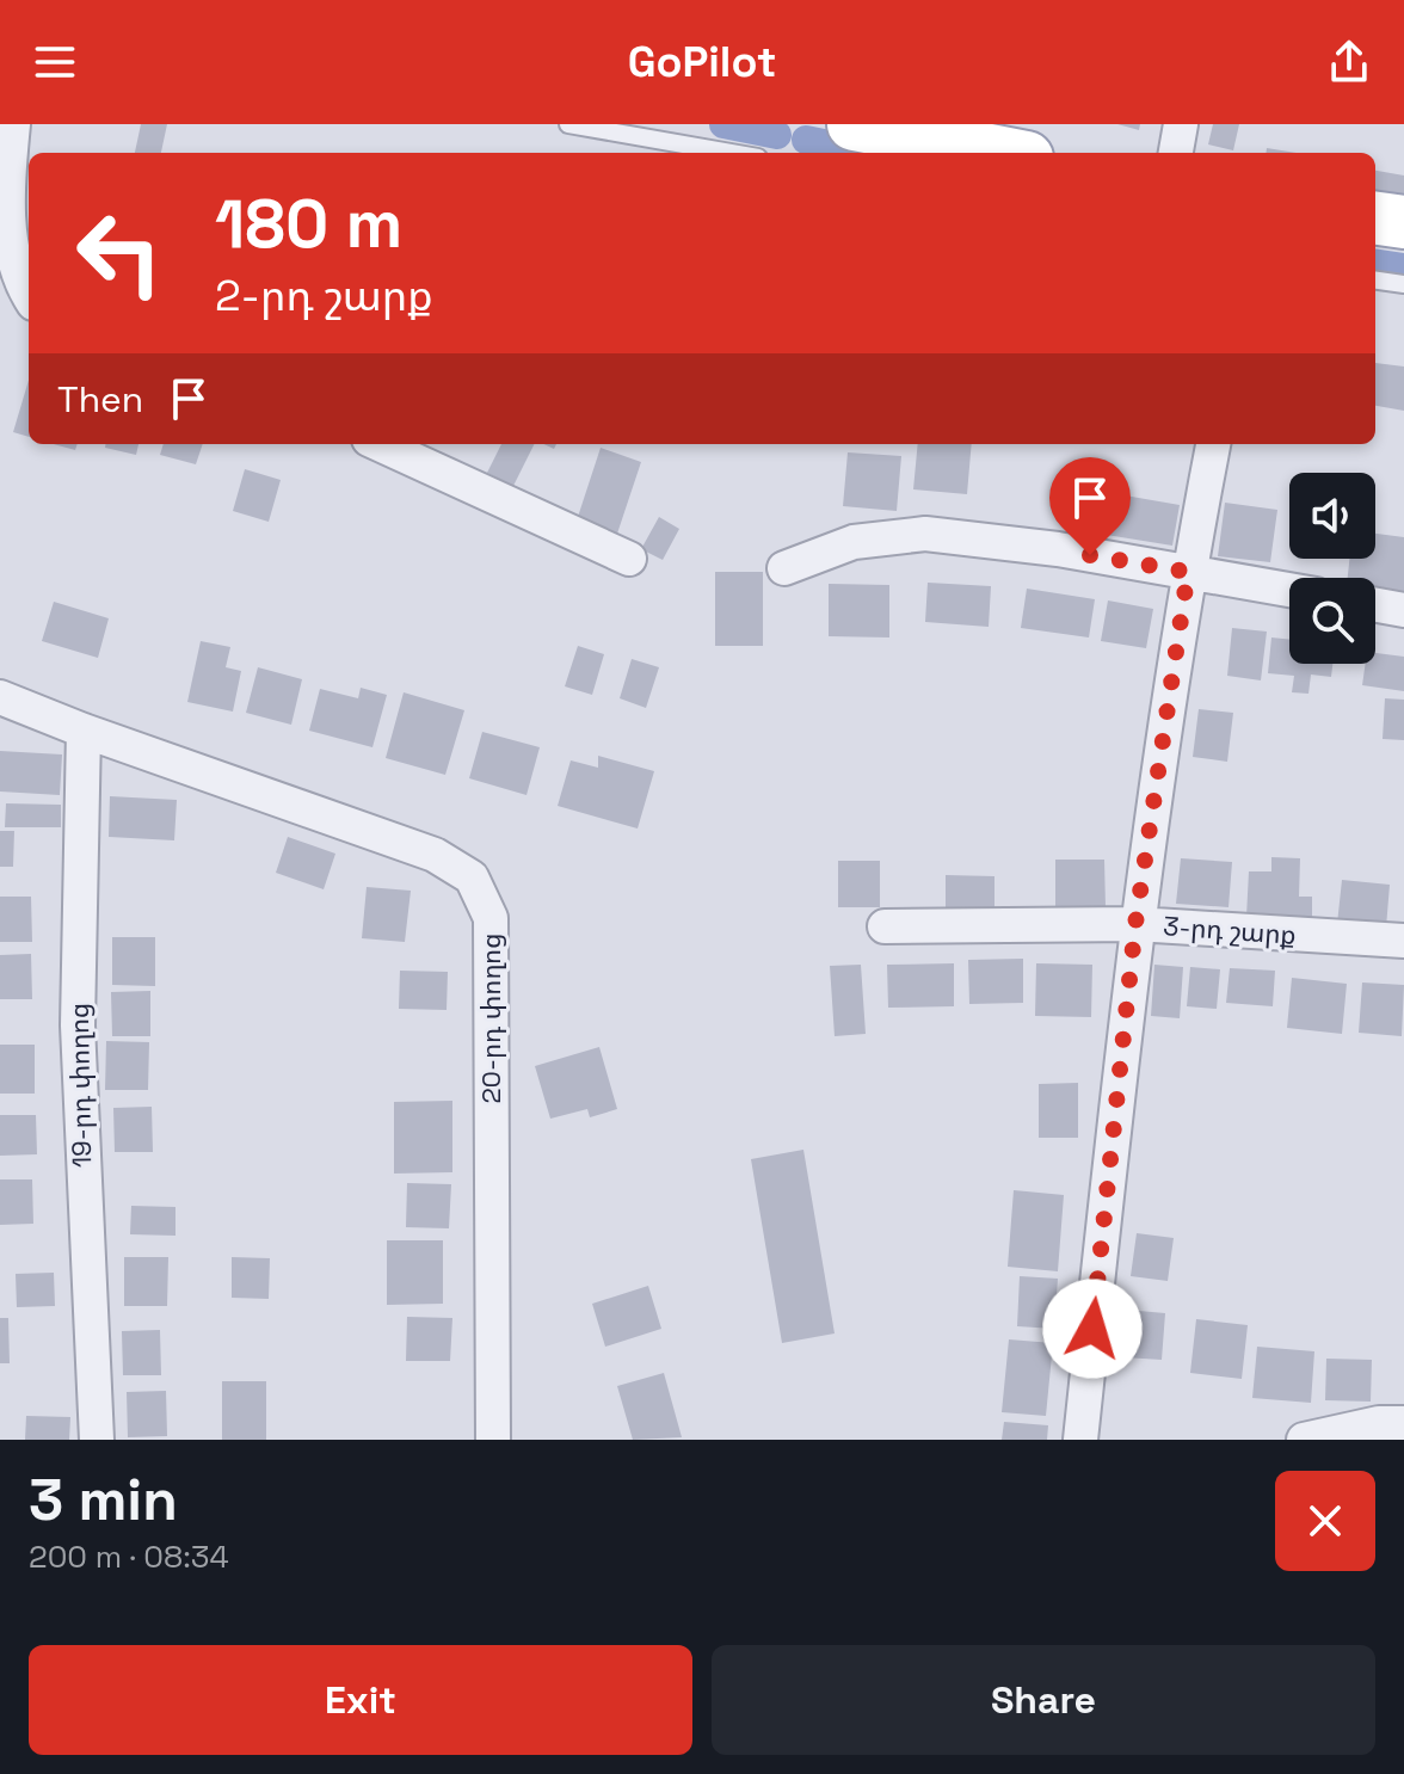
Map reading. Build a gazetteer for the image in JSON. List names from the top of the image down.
{
  "streets": {
    "street": ["3-րդ շարք", "20-րդ փողոց", "19-րդ փողոց"]
  },
  "crossings": [
    ["20-րդ փողոց", "19-րդ փողոց"]
  ],
  "page": {
    "header": "GoPilot",
    "turn": ["180 m", "2-րդ շարք"],
    "then": "Then",
    "heading": ["3 min", "200 m · 08:34"],
    "buttons": ["Exit", "Share"]
  }
}
